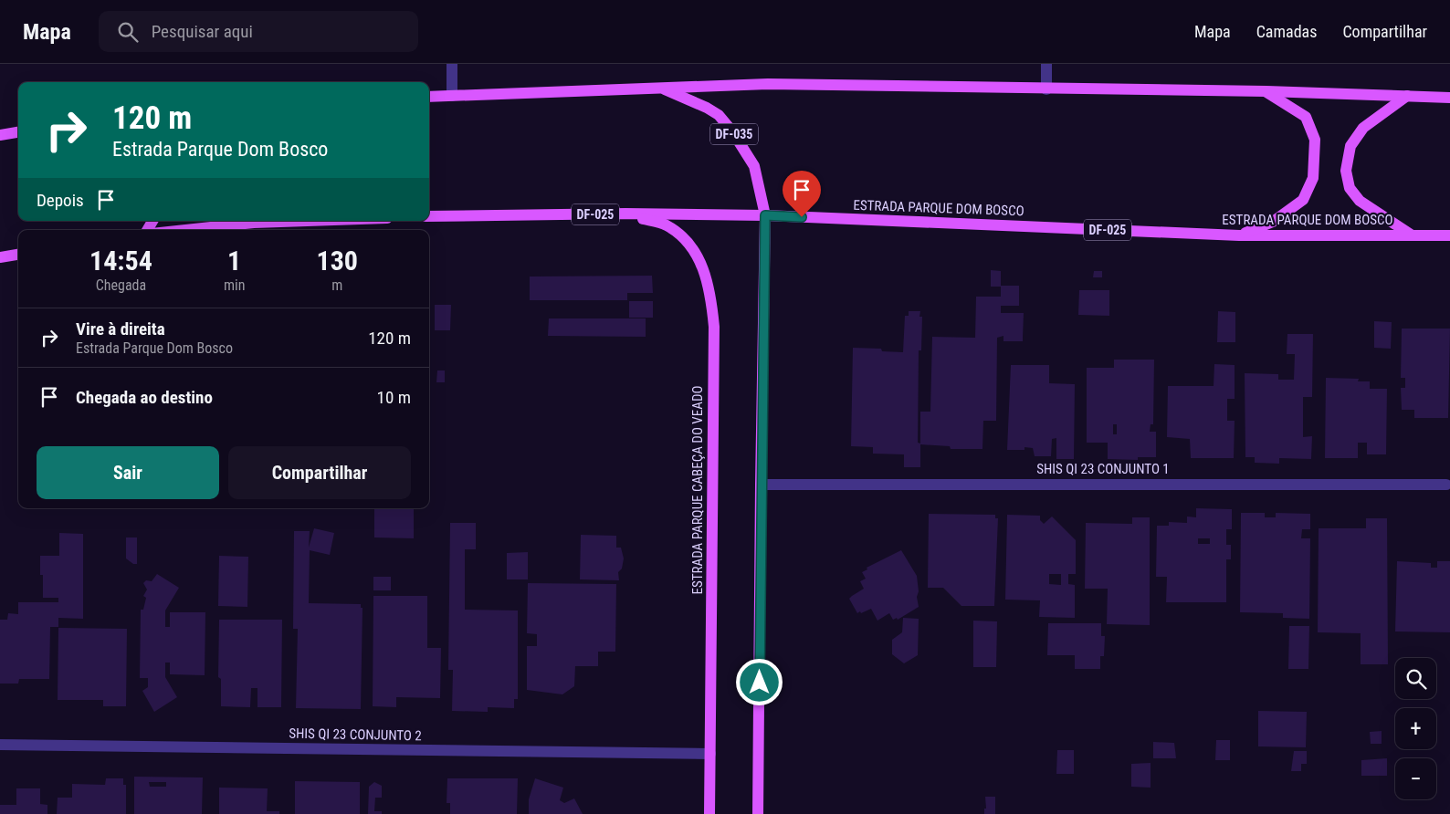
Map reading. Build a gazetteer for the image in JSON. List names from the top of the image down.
{
  "streets": {
    "main road": [
      "DF-035",
      "ESTRADA PARQUE DOM BOSCO",
      "DF-025",
      "ESTRADA PARQUE CABEÇA DO VEADO"
    ],
    "street": ["SHIS QI 23 CONJUNTO 1", "SHIS QI 23 CONJUNTO 2"]
  },
  "crossings": [
    ["DF-035", "ESTRADA PARQUE DOM BOSCO"],
    ["DF-035", "SHIS QI 23 CONJUNTO 1"],
    ["ESTRADA PARQUE DOM BOSCO", "ESTRADA PARQUE CABEÇA DO VEADO"],
    ["ESTRADA PARQUE CABEÇA DO VEADO", "SHIS QI 23 CONJUNTO 2"]
  ],
  "page": {
    "header": "Mapa",
    "search": "Pesquisar aqui",
    "nav": ["Mapa", "Camadas", "Compartilhar"],
    "turn": ["120 m", "Estrada Parque Dom Bosco"],
    "then": "Depois",
    "eta": [
      "14:54",
      "Chegada",
      "1",
      "min",
      "130",
      "m"
    ],
    "list": [
      {
        "name": "Vire à direita",
        "note": "Estrada Parque Dom Bosco",
        "value": "120 m"
      },
      {
        "name": "Chegada ao destino",
        "value": "10 m"
      }
    ],
    "buttons": ["Sair", "Compartilhar"],
    "map_buttons": ["+", "−"]
  }
}
